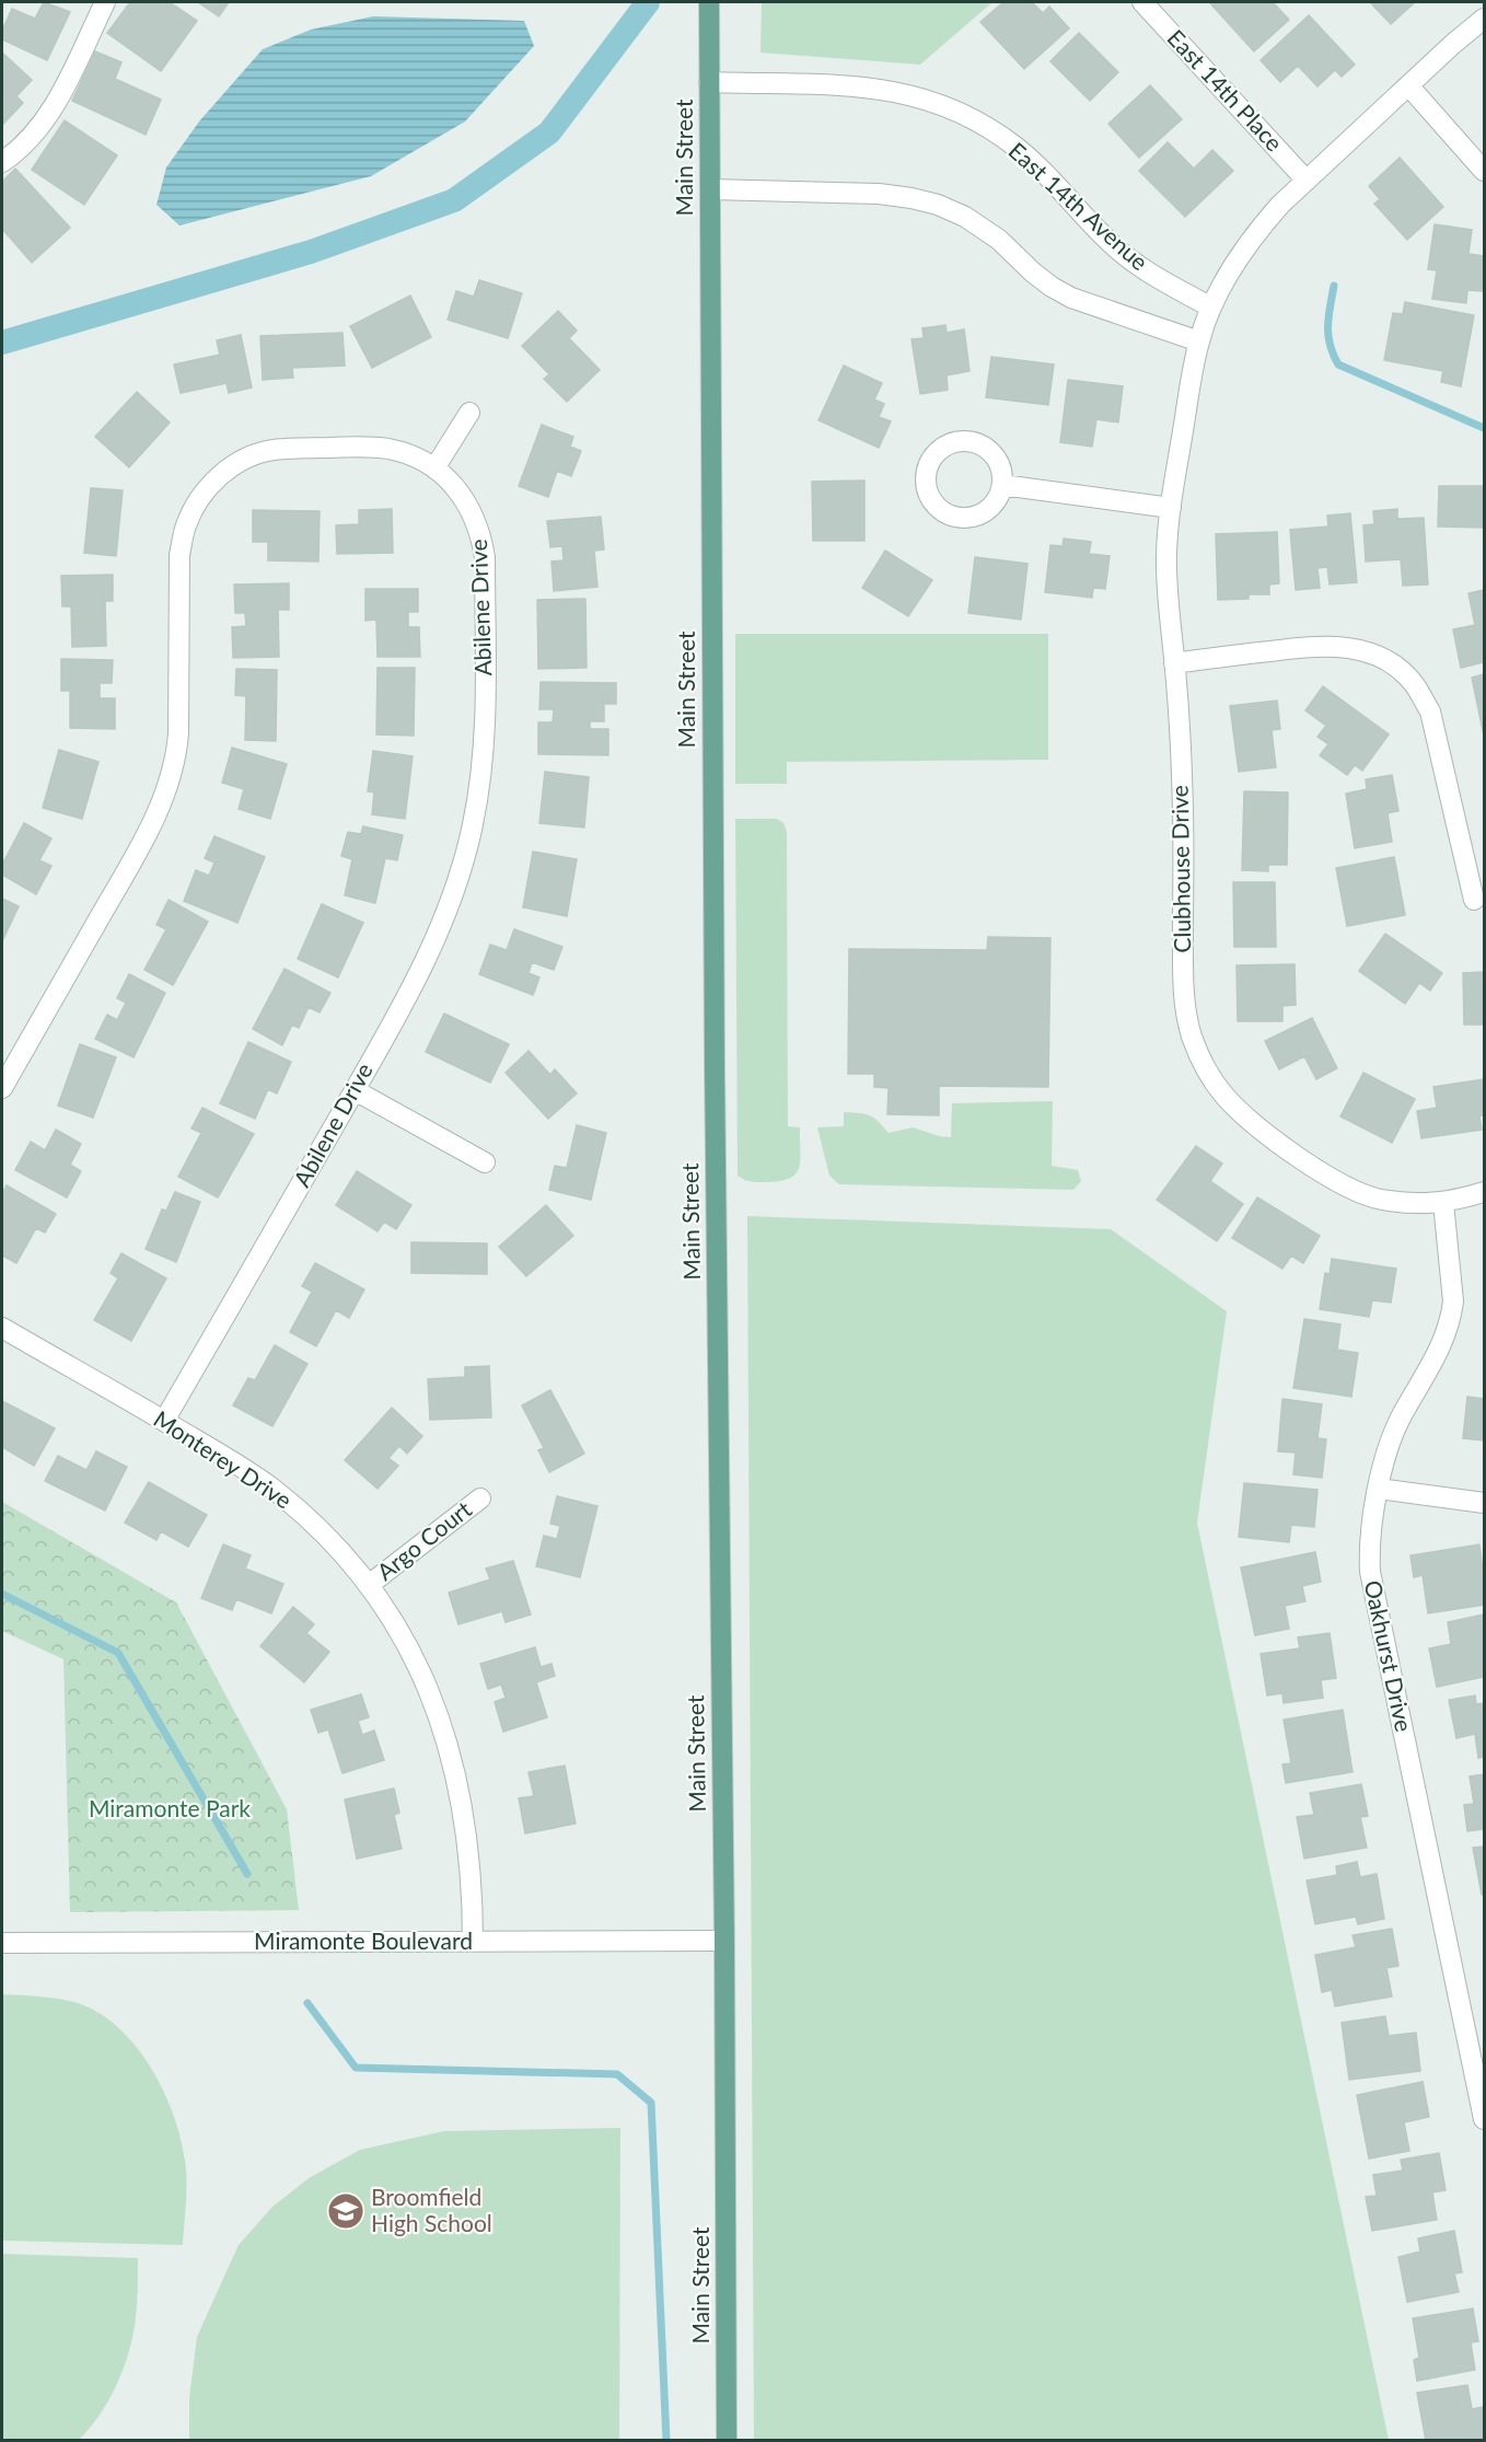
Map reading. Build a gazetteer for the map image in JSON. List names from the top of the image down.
{
  "streets": {
    "main road": ["Main Street"],
    "street": [
      "East 14th Place",
      "East 14th Avenue",
      "Abilene Drive",
      "Clubhouse Drive",
      "Monterey Drive",
      "Argo Court",
      "Oakhurst Drive",
      "Miramonte Boulevard"
    ]
  },
  "crossings": [
    ["Main Street", "East 14th Avenue"],
    ["Main Street", "Miramonte Boulevard"],
    ["Abilene Drive", "Monterey Drive"],
    ["Clubhouse Drive", "Oakhurst Drive"],
    ["Monterey Drive", "Argo Court"],
    ["Monterey Drive", "Miramonte Boulevard"]
  ],
  "parks": ["Miramonte Park"],
  "places": {
    "school or university": ["Broomfield High School"]
  }
}
